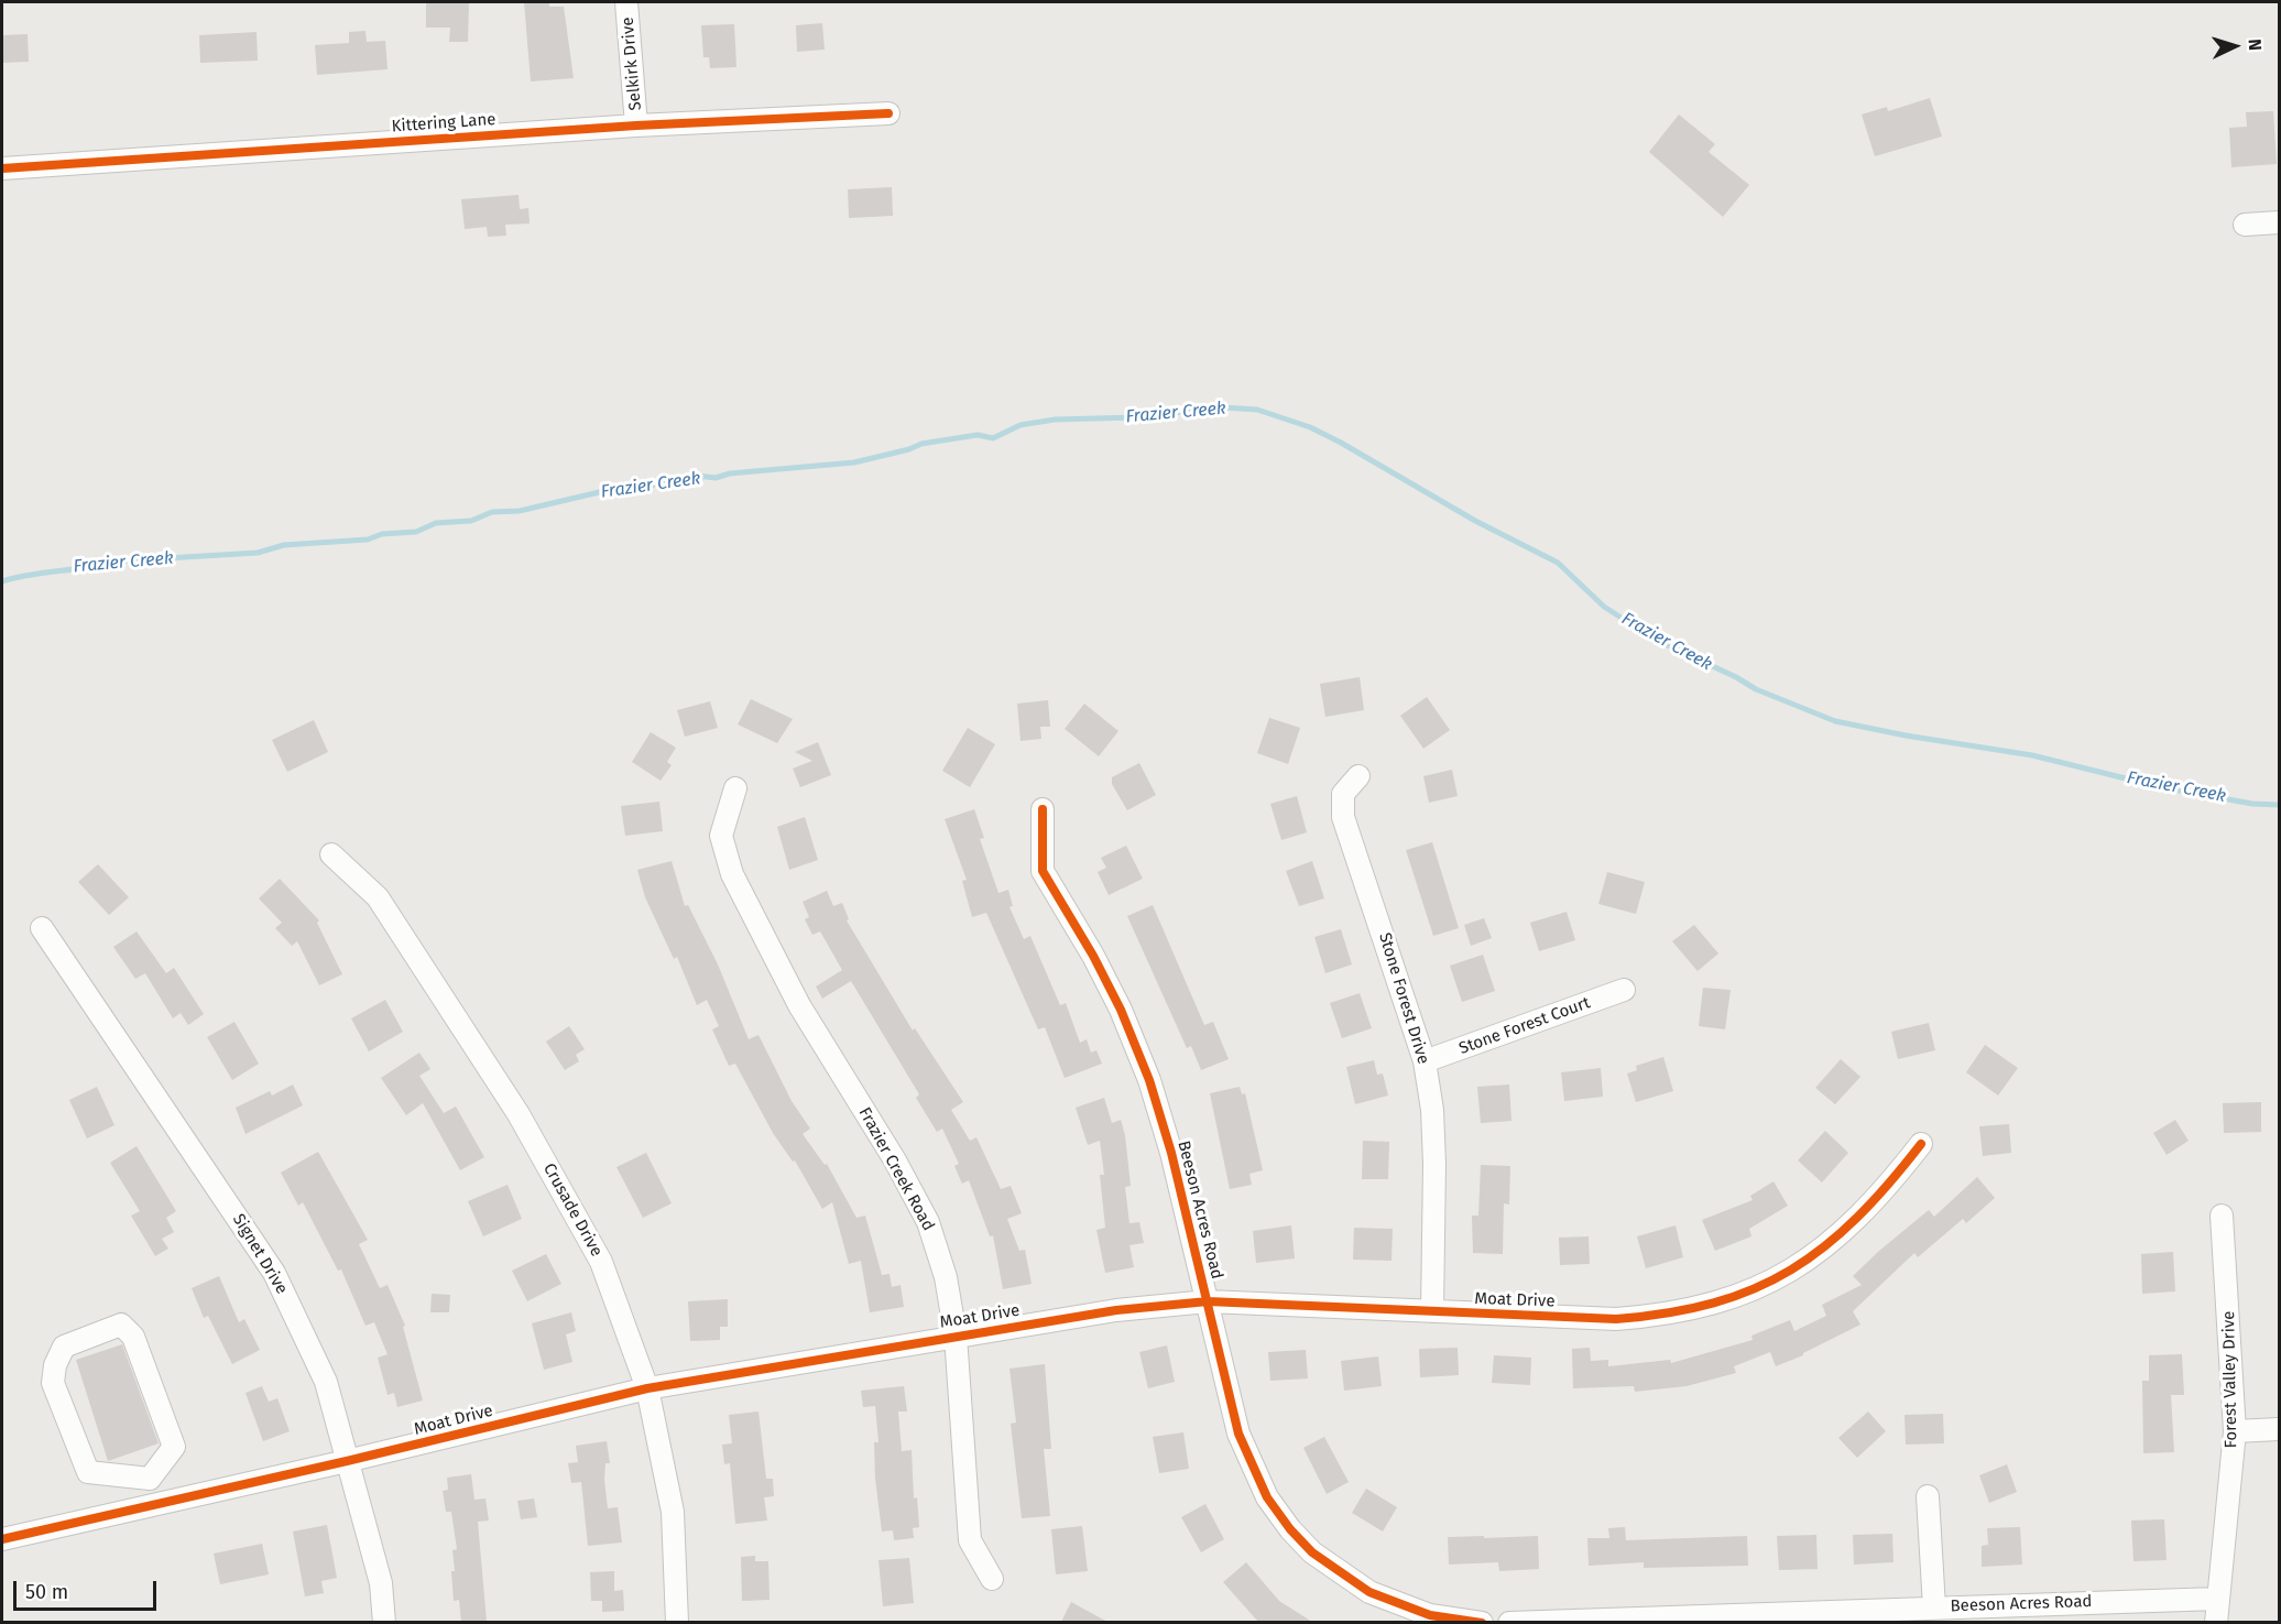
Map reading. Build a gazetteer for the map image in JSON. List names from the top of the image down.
{
  "streets": {
    "street": [
      "Selkirk Drive",
      "Kittering Lane",
      "Stone Forest Drive",
      "Stone Forest Court",
      "Frazier Creek Road",
      "Crusade Drive",
      "Beeson Acres Road",
      "Signet Drive",
      "Moat Drive",
      "Forest Valley Drive"
    ]
  },
  "crossings": [
    ["Selkirk Drive", "Kittering Lane"],
    ["Stone Forest Drive", "Stone Forest Court"],
    ["Stone Forest Drive", "Moat Drive"],
    ["Frazier Creek Road", "Moat Drive"],
    ["Crusade Drive", "Moat Drive"],
    ["Beeson Acres Road", "Moat Drive"],
    ["Beeson Acres Road", "Forest Valley Drive"],
    ["Signet Drive", "Moat Drive"]
  ],
  "water": ["Frazier Creek"],
  "scale_bar": "50 m",
  "north": "right"
}
